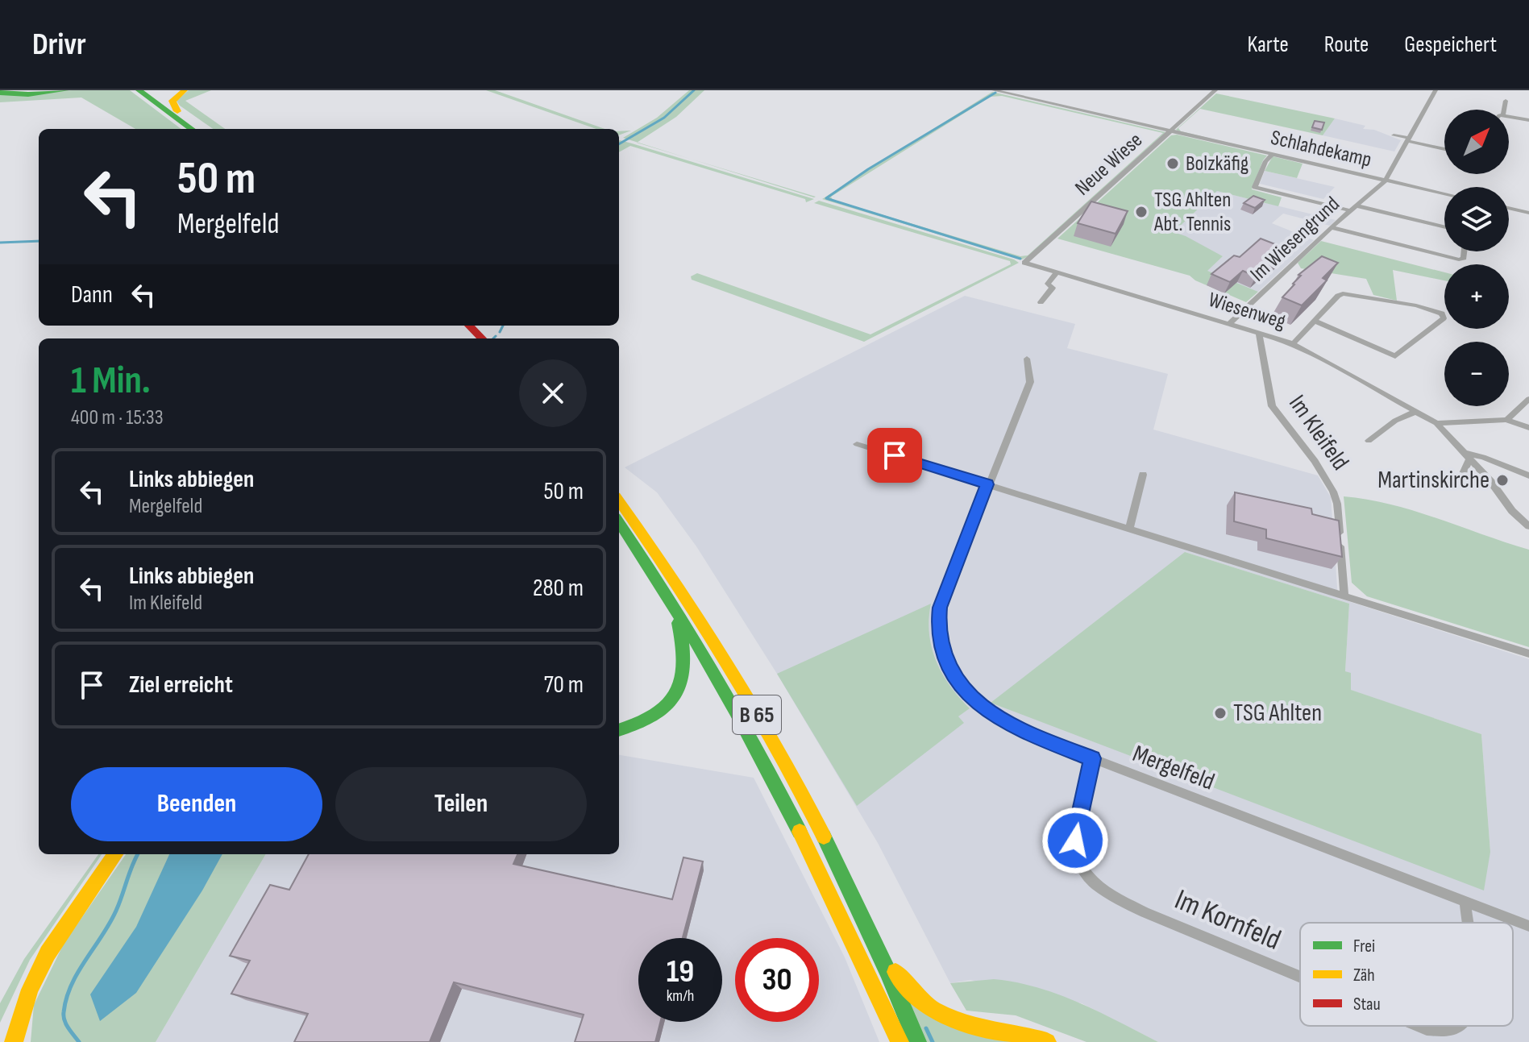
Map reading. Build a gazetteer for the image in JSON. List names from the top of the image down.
{
  "streets": {
    "main road": ["B 65"],
    "street": [
      "Schlahdekamp",
      "Neue Wiese",
      "Im Wiesengrund",
      "Wiesenweg",
      "Im Kleifeld",
      "Mergelfeld",
      "Im Kornfeld"
    ]
  },
  "crossings": [
    ["Schlahdekamp", "Neue Wiese"],
    ["Schlahdekamp", "Im Wiesengrund"],
    ["Neue Wiese", "Wiesenweg"],
    ["Im Wiesengrund", "Wiesenweg"],
    ["Wiesenweg", "Im Kleifeld"],
    ["Mergelfeld", "Im Kornfeld"]
  ],
  "places": [
    "Bolzkäfig",
    "TSG Ahlten Abt. Tennis",
    "Martinskirche",
    "TSG Ahlten"
  ],
  "legend": ["Frei", "Zäh", "Stau"],
  "north": "top right",
  "page": {
    "header": "Drivr",
    "nav": ["Karte", "Route", "Gespeichert"],
    "map_buttons": ["+", "−"],
    "turn": ["50 m", "Mergelfeld"],
    "then": "Dann",
    "heading": ["1 Min.", "400 m · 15:33"],
    "list": [
      {
        "name": "Links abbiegen",
        "note": "Mergelfeld",
        "value": "50 m"
      },
      {
        "name": "Links abbiegen",
        "note": "Im Kleifeld",
        "value": "280 m"
      },
      {
        "name": "Ziel erreicht",
        "value": "70 m"
      }
    ],
    "buttons": ["Beenden", "Teilen"],
    "speed": "19 km/h",
    "limit": "30"
  }
}
